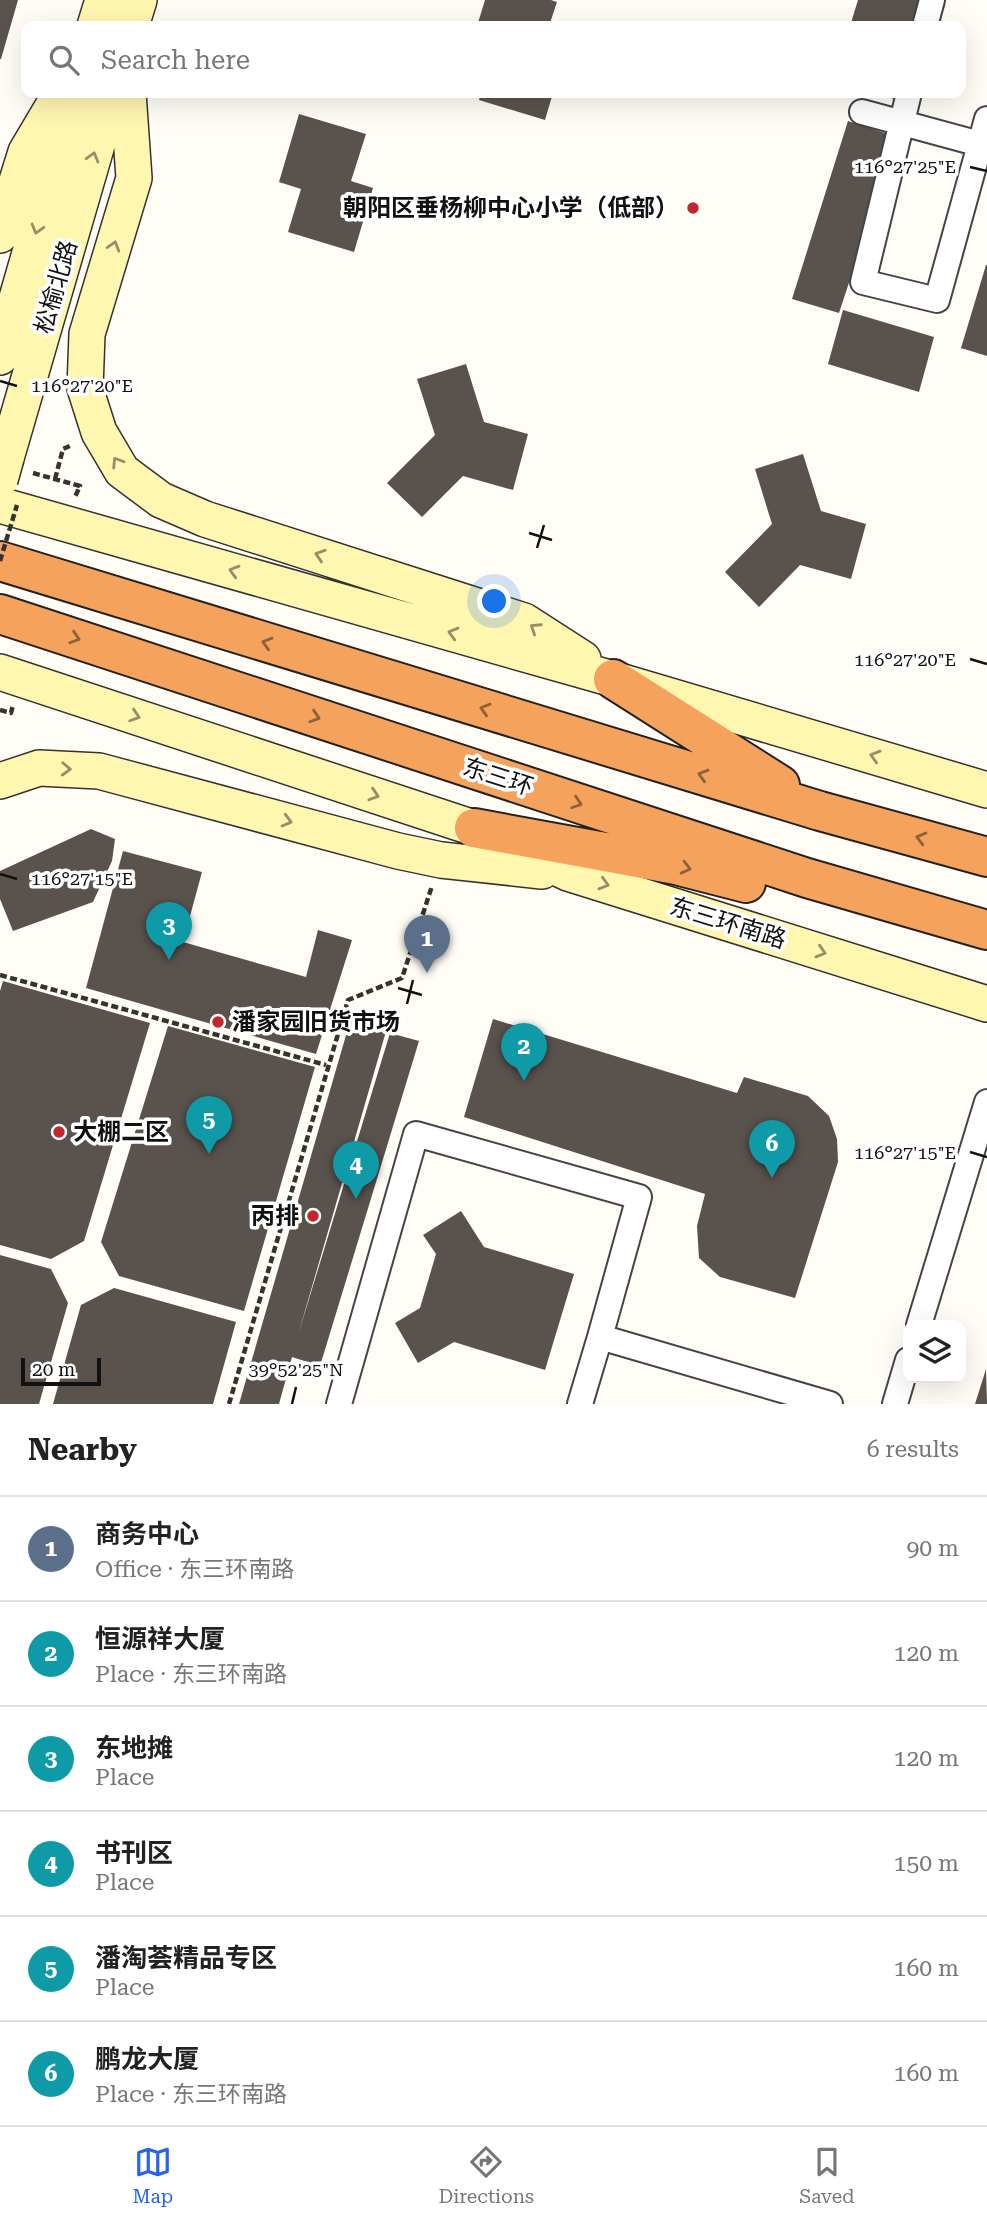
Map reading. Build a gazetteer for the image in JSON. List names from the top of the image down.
{
  "streets": {
    "highway": ["东三环"],
    "street": ["松榆北路", "东三环南路"]
  },
  "places": [
    "朝阳区垂杨柳中心小学（低部）",
    "潘家园旧货市场",
    "大棚二区",
    "丙排"
  ],
  "scale_bar": "20 m",
  "page": {
    "search": "Search here",
    "pins": [
      "3",
      "1",
      "2",
      "5",
      "6",
      "4"
    ],
    "scale": "20 m",
    "heading": ["Nearby", "6 results"],
    "list": [
      {
        "mark": "1",
        "name": "商务中心",
        "note": "Office · 东三环南路",
        "value": "90 m"
      },
      {
        "mark": "2",
        "name": "恒源祥大厦",
        "note": "Place · 东三环南路",
        "value": "120 m"
      },
      {
        "mark": "3",
        "name": "东地摊",
        "note": "Place",
        "value": "120 m"
      },
      {
        "mark": "4",
        "name": "书刊区",
        "note": "Place",
        "value": "150 m"
      },
      {
        "mark": "5",
        "name": "潘淘荟精品专区",
        "note": "Place",
        "value": "160 m"
      },
      {
        "mark": "6",
        "name": "鹏龙大厦",
        "note": "Place · 东三环南路",
        "value": "160 m"
      }
    ],
    "nav": ["Map", "Directions", "Saved"]
  },
  "coordinates": [
    "116°27'25\"E",
    "116°27'20\"E",
    "116°27'15\"E",
    "39°52'25\"N"
  ]
}
